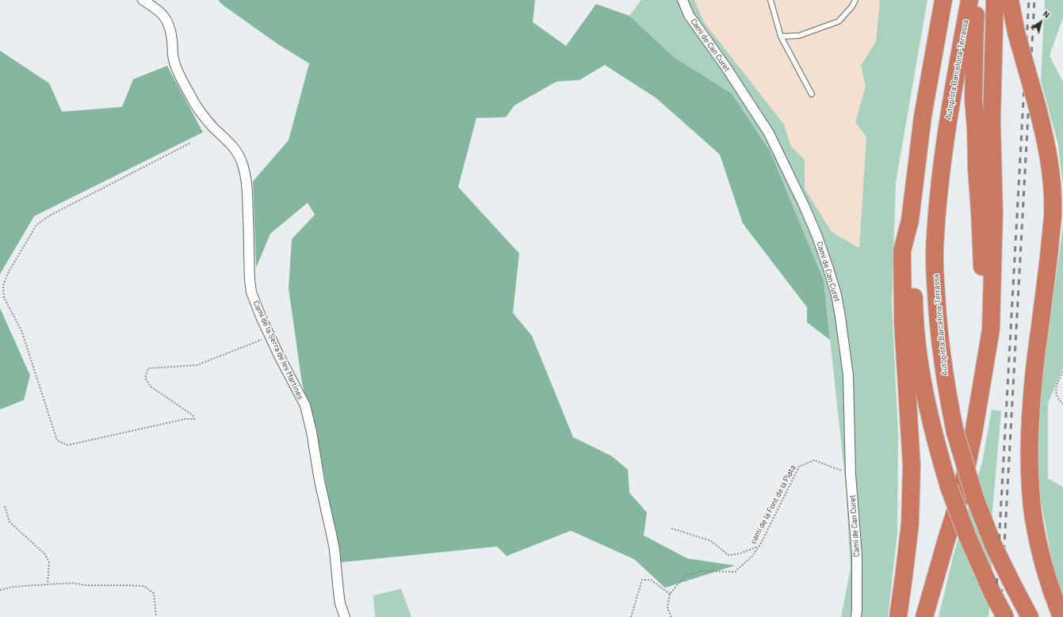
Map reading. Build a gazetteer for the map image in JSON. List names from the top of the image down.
{
  "streets": {
    "highway": ["Autopista Barcelona-Terrassa"],
    "street": ["Camí de Can Curet", "Camí de la Serra de les Martines"],
    "path": ["camí de la Font de la Plata"]
  },
  "crossings": [
    ["Camí de Can Curet", "camí de la Font de la Plata"]
  ],
  "north": "top right"
}
